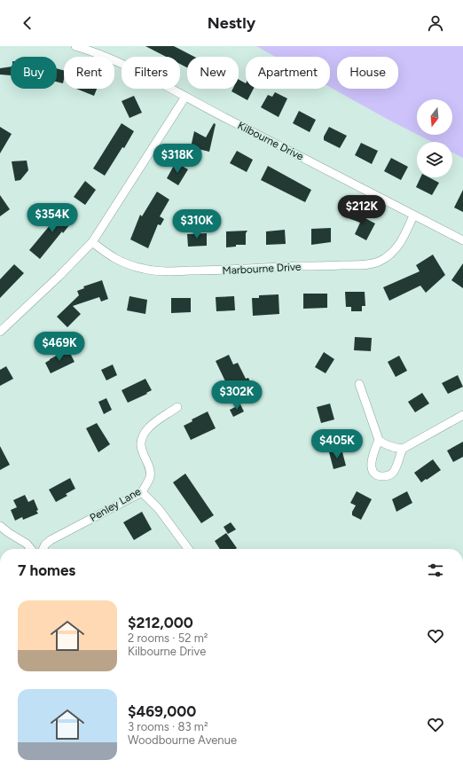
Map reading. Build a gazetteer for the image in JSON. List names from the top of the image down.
{
  "streets": {
    "street": ["Kilbourne Drive", "Marbourne Drive", "Penley Lane"]
  },
  "crossings": [
    ["Kilbourne Drive", "Marbourne Drive"]
  ],
  "north": "bottom",
  "page": {
    "header": "Nestly",
    "chip": [
      "Buy",
      "Rent",
      "Filters",
      "New",
      "Apartment",
      "House"
    ],
    "price": [
      "$318K",
      "$212K",
      "$354K",
      "$310K",
      "$469K",
      "$302K",
      "$405K"
    ],
    "heading": "7 homes",
    "list": [
      {
        "name": "$212,000",
        "note": "2 rooms · 52 m² · Kilbourne Drive"
      },
      {
        "name": "$469,000",
        "note": "3 rooms · 83 m² · Woodbourne Avenue"
      }
    ]
  }
}
